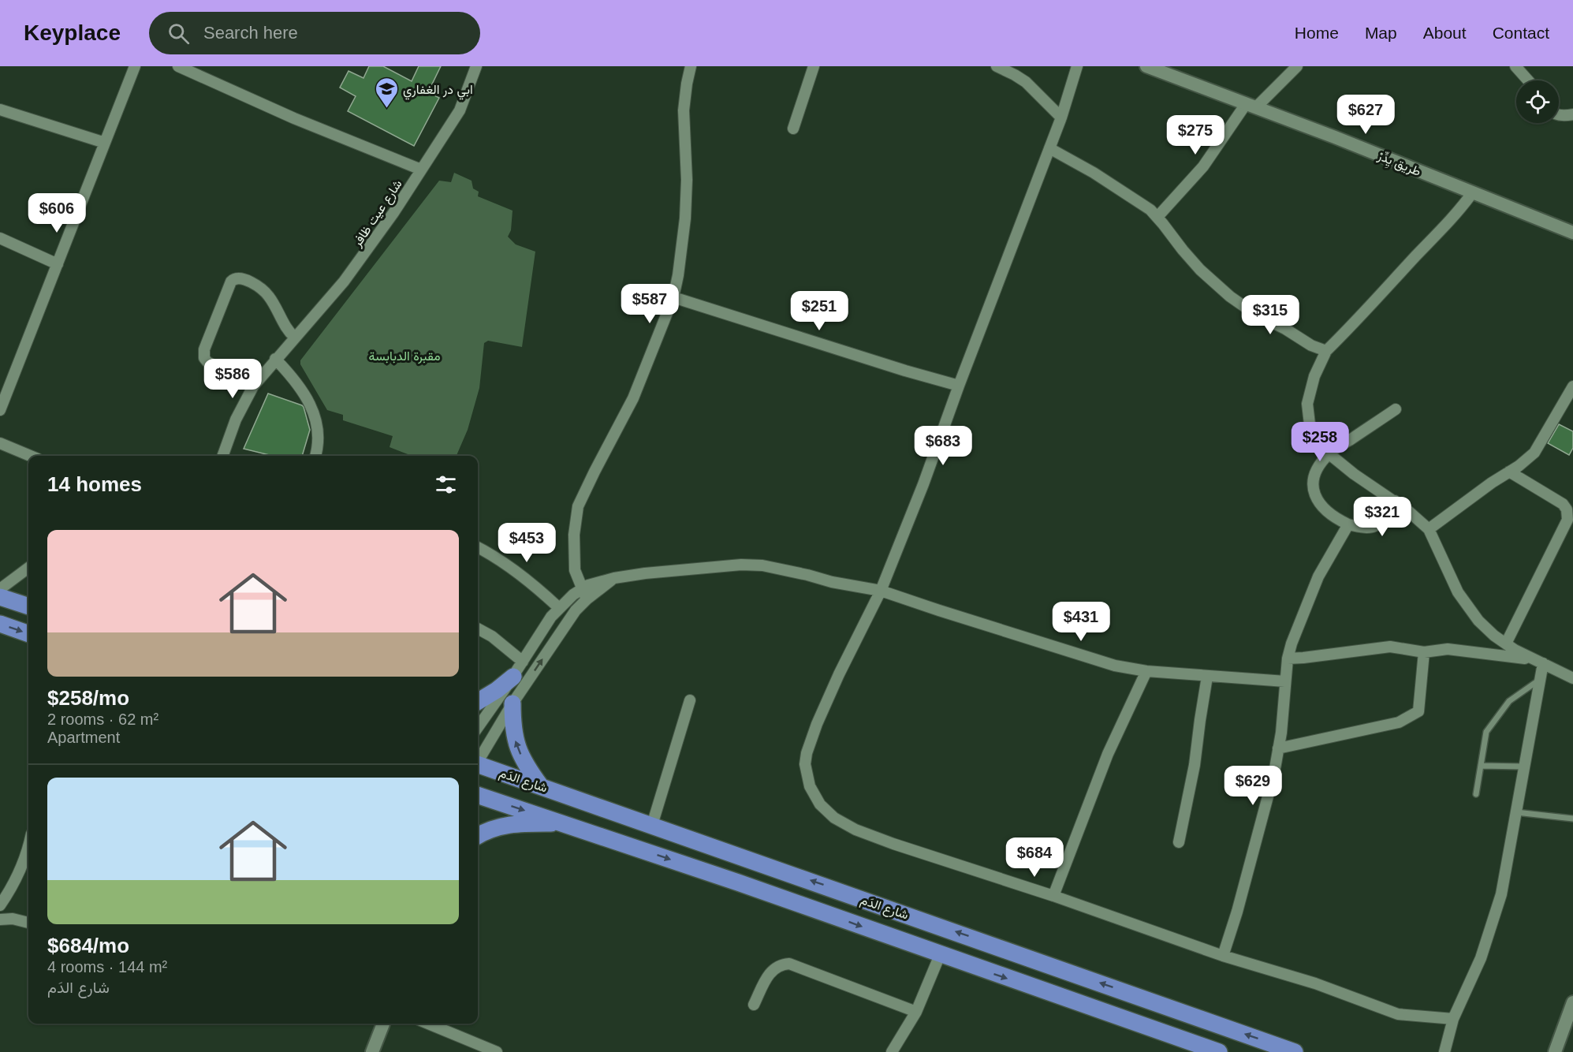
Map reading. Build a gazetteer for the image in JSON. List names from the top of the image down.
{
  "streets": {
    "main road": ["شارع الدَم"],
    "street": ["طريق يِدِّرْ", "شارع عيت ظافر"]
  },
  "parks": ["مقبرة الدبابسة"],
  "places": {
    "school or university": ["ابي در الغفاري"]
  },
  "page": {
    "header": "Keyplace",
    "search": "Search here",
    "nav": [
      "Home",
      "Map",
      "About",
      "Contact"
    ],
    "price": [
      "$627",
      "$275",
      "$606",
      "$587",
      "$251",
      "$315",
      "$586",
      "$258",
      "$683",
      "$321",
      "$453",
      "$431",
      "$629",
      "$684"
    ],
    "heading": "14 homes",
    "list": [
      {
        "name": "$258/mo",
        "note": "2 rooms · 62 m² · Apartment"
      },
      {
        "name": "$684/mo",
        "note": "4 rooms · 144 m² · شارع الدَم"
      }
    ]
  }
}
